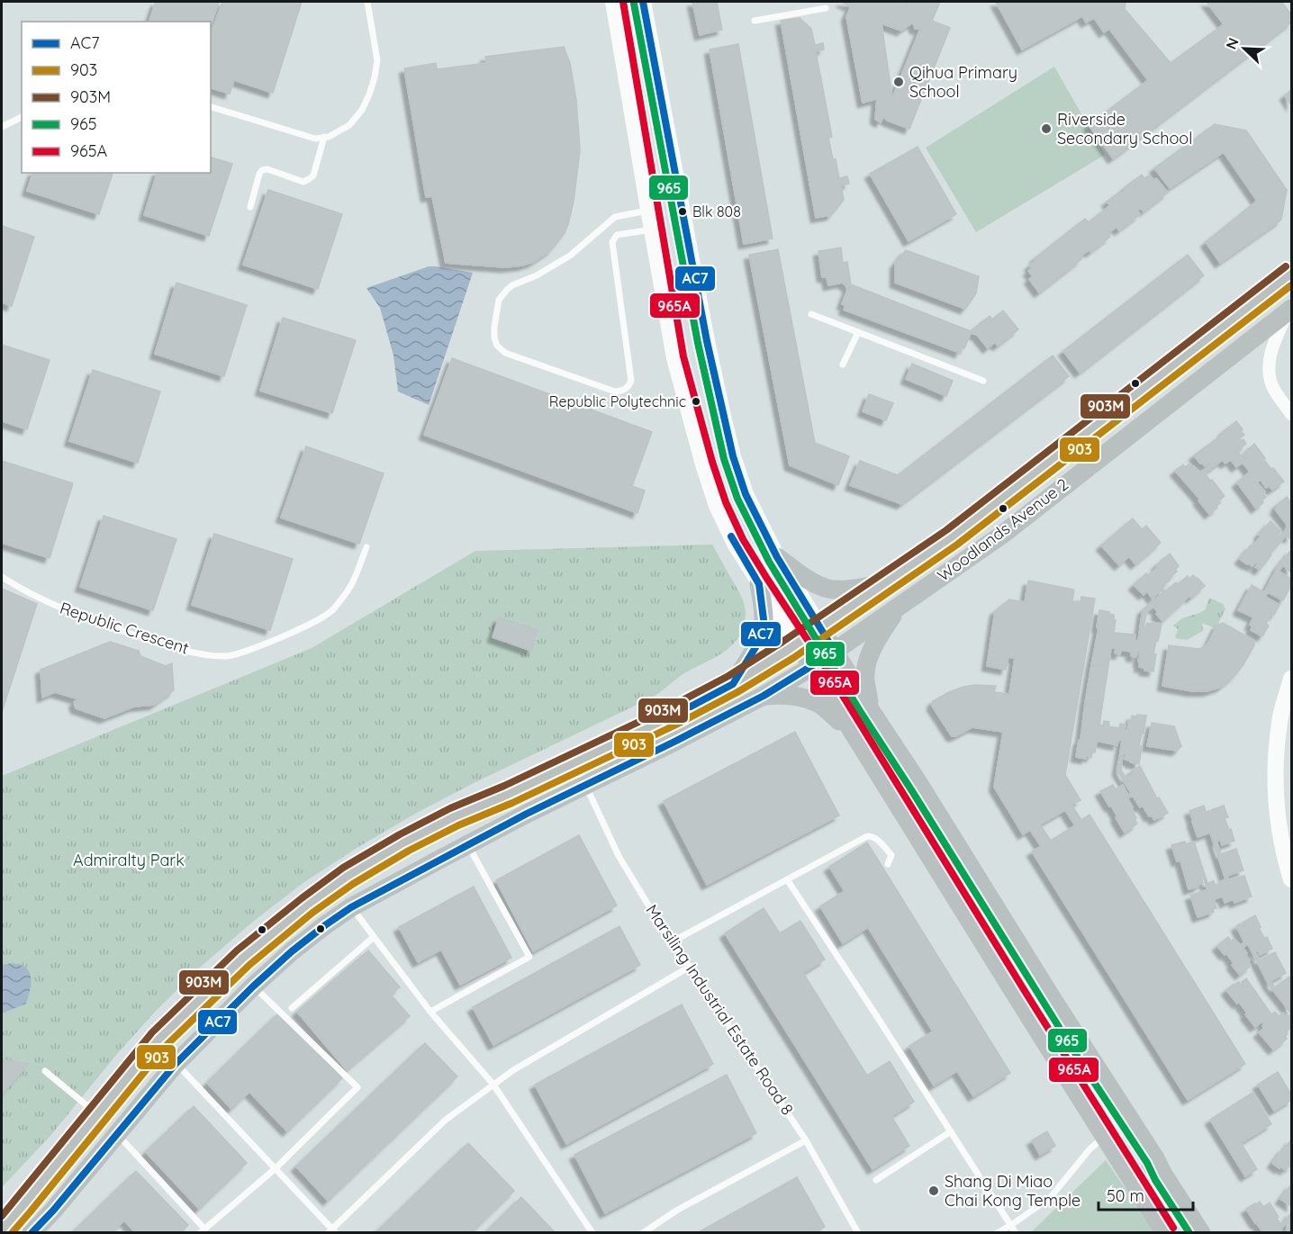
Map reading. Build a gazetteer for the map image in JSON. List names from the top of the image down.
{
  "streets": {
    "main road": ["Woodlands Avenue 2"],
    "lane": ["Republic Crescent", "Marsiling Industrial Estate Road 8"]
  },
  "crossings": [
    ["Woodlands Avenue 2", "Marsiling Industrial Estate Road 8"]
  ],
  "parks": ["Admiralty Park"],
  "places": [
    "Qihua Primary School",
    "Riverside Secondary School",
    "Blk 808",
    "Republic Polytechnic",
    "Shang Di Miao Chai Kong Temple"
  ],
  "lines": [
    "transit line AC7",
    "transit line 965A",
    "transit line 965",
    "transit line 903M",
    "transit line 903"
  ],
  "legend": [
    "AC7",
    "903",
    "903M",
    "965",
    "965A"
  ],
  "scale_bar": "50 m",
  "north": "top left"
}
